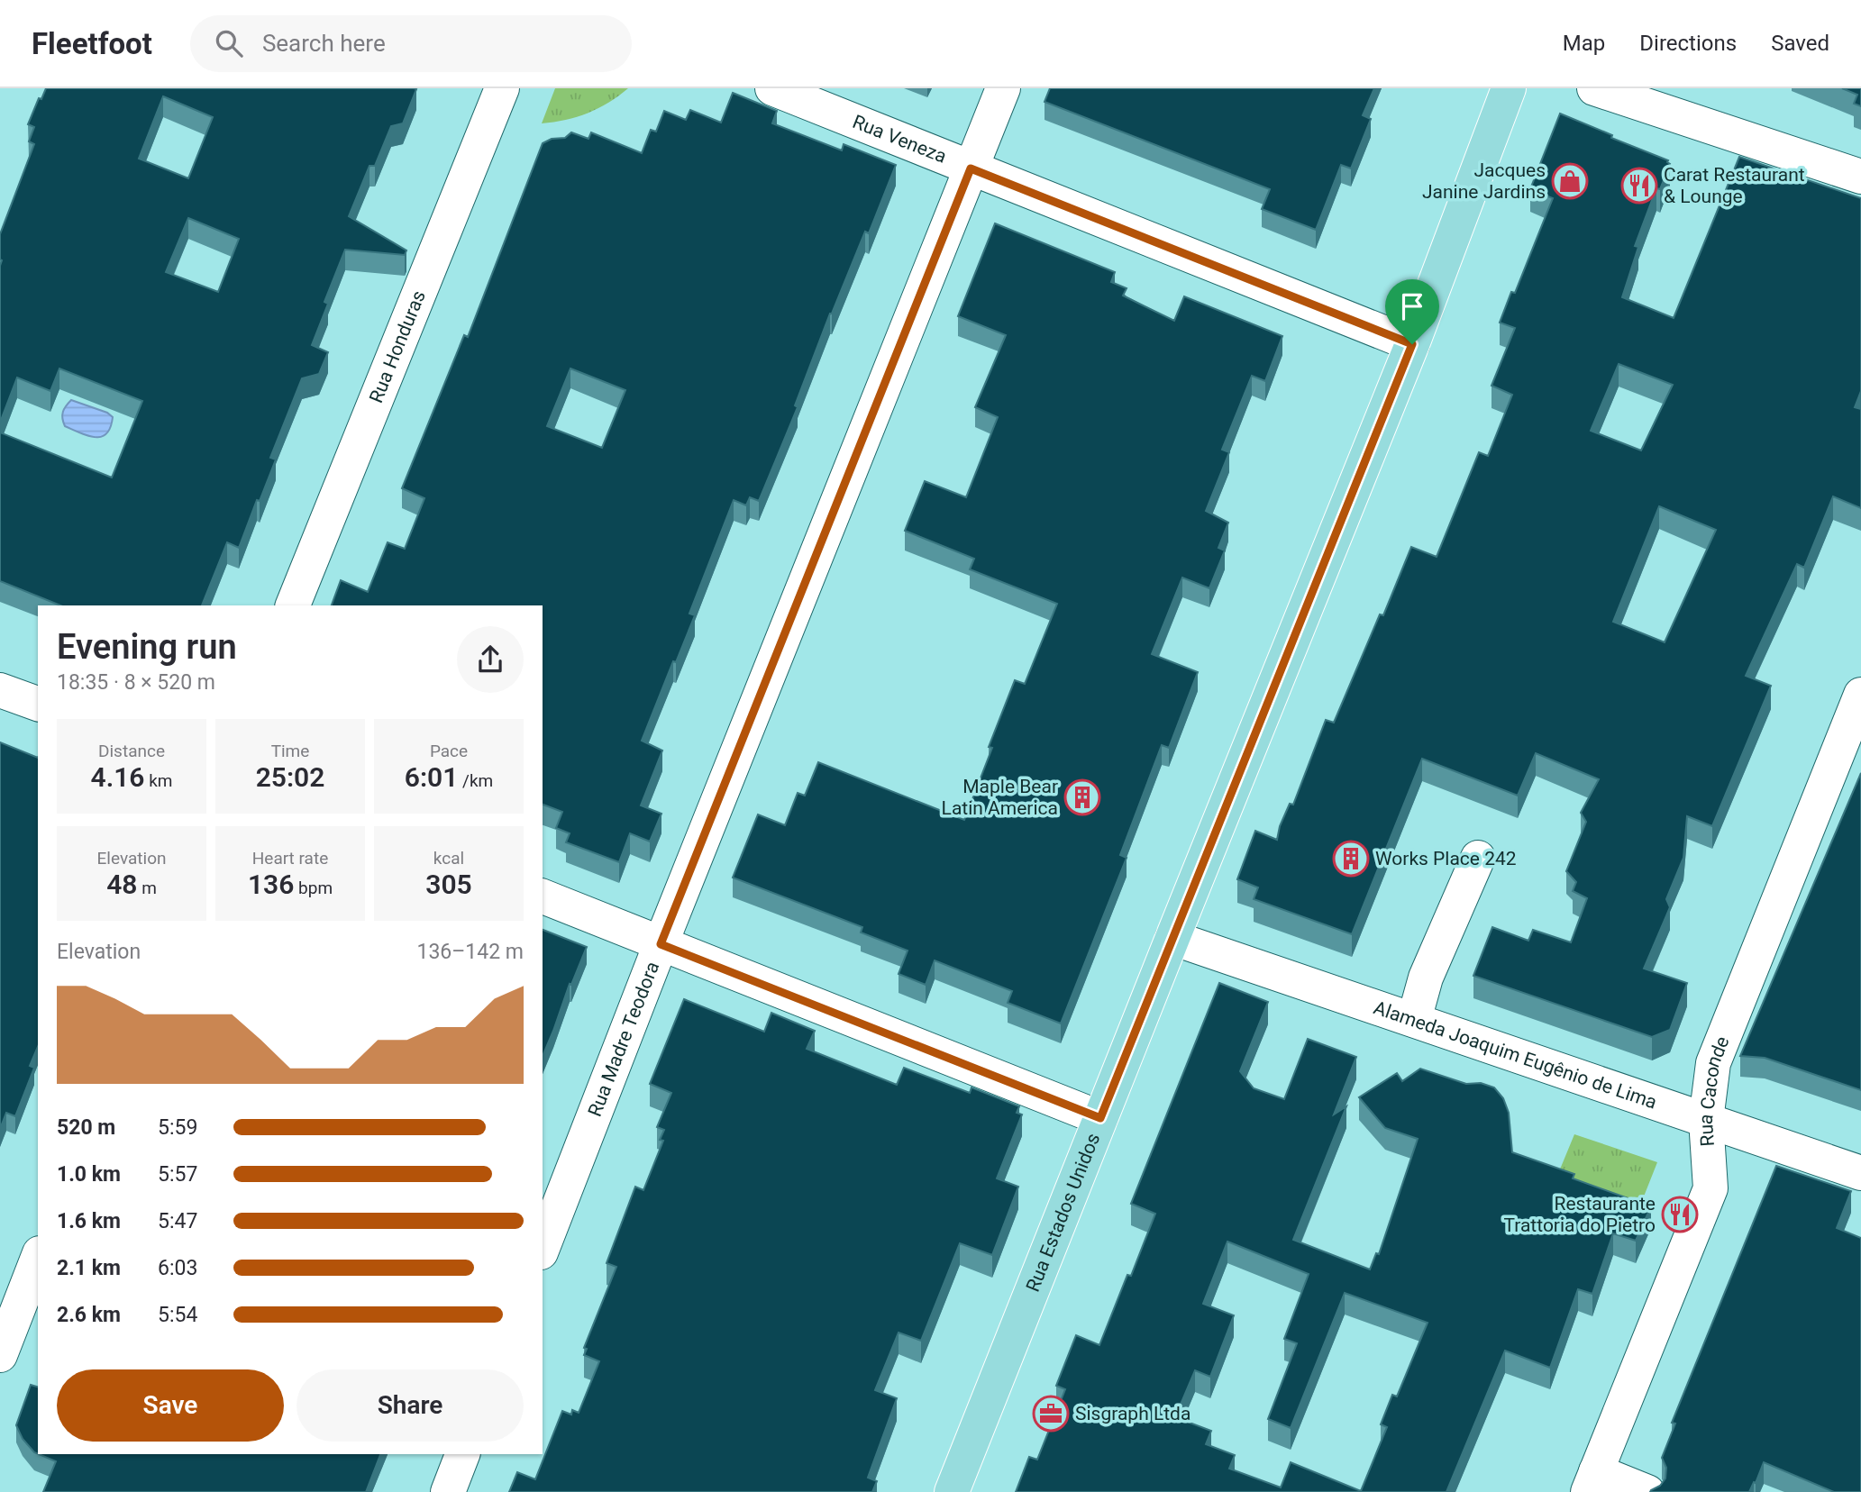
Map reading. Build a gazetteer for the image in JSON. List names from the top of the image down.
{
  "streets": {
    "main road": ["Rua Estados Unidos"],
    "street": [
      "Rua Veneza",
      "Rua Honduras",
      "Rua Madre Teodora",
      "Alameda Joaquim Eugênio de Lima",
      "Rua Caconde"
    ]
  },
  "crossings": [
    ["Rua Veneza", "Rua Madre Teodora"],
    ["Rua Veneza", "Rua Estados Unidos"],
    ["Alameda Joaquim Eugênio de Lima", "Rua Caconde"],
    ["Alameda Joaquim Eugênio de Lima", "Rua Estados Unidos"]
  ],
  "places": {
    "shop": ["Jacques Janine Jardins"],
    "restaurant": ["Carat Restaurant & Lounge", "Restaurante Trattoria do Pietro"],
    "building": ["Maple Bear Latin America", "Works Place 242"],
    "office": ["Sisgraph Ltda"]
  },
  "page": {
    "header": "Fleetfoot",
    "search": "Search here",
    "nav": ["Map", "Directions", "Saved"],
    "heading": ["Evening run", "18:35 · 8 × 520 m"],
    "stats": [
      ["Distance", "4.16 km"],
      ["Time", "25:02"],
      ["Pace", "6:01 /km"],
      ["Elevation", "48 m"],
      ["Heart rate", "136 bpm"],
      ["kcal", "305"]
    ],
    "chart": ["Elevation", "136–142 m"],
    "list": [
      {
        "name": "520 m",
        "note": "5:59"
      },
      {
        "name": "1.0 km",
        "note": "5:57"
      },
      {
        "name": "1.6 km",
        "note": "5:47"
      },
      {
        "name": "2.1 km",
        "note": "6:03"
      },
      {
        "name": "2.6 km",
        "note": "5:54"
      }
    ],
    "buttons": ["Save", "Share"]
  }
}
